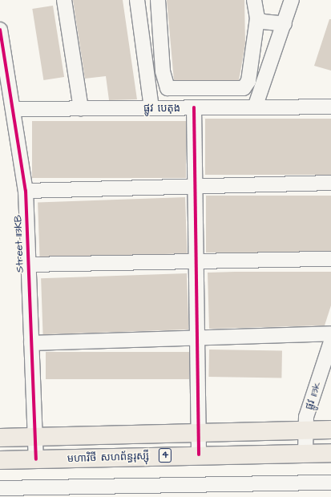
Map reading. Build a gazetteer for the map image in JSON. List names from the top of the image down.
{
  "streets": {
    "highway": ["4", "មហាវិថី សហព័ន្ធរុស្ស៊ី"],
    "street": ["ផ្លូវ បេតុង", "Street 113KB", "ផ្លូវ 113k"]
  },
  "crossings": [
    ["ផ្លូវ បេតុង", "Street 113KB"],
    ["Street 113KB", "4"],
    ["Street 113KB", "មហាវិថី សហព័ន្ធរុស្ស៊ី"],
    ["ផ្លូវ 113k", "4"],
    ["ផ្លូវ 113k", "មហាវិថី សហព័ន្ធរុស្ស៊ី"]
  ]
}
